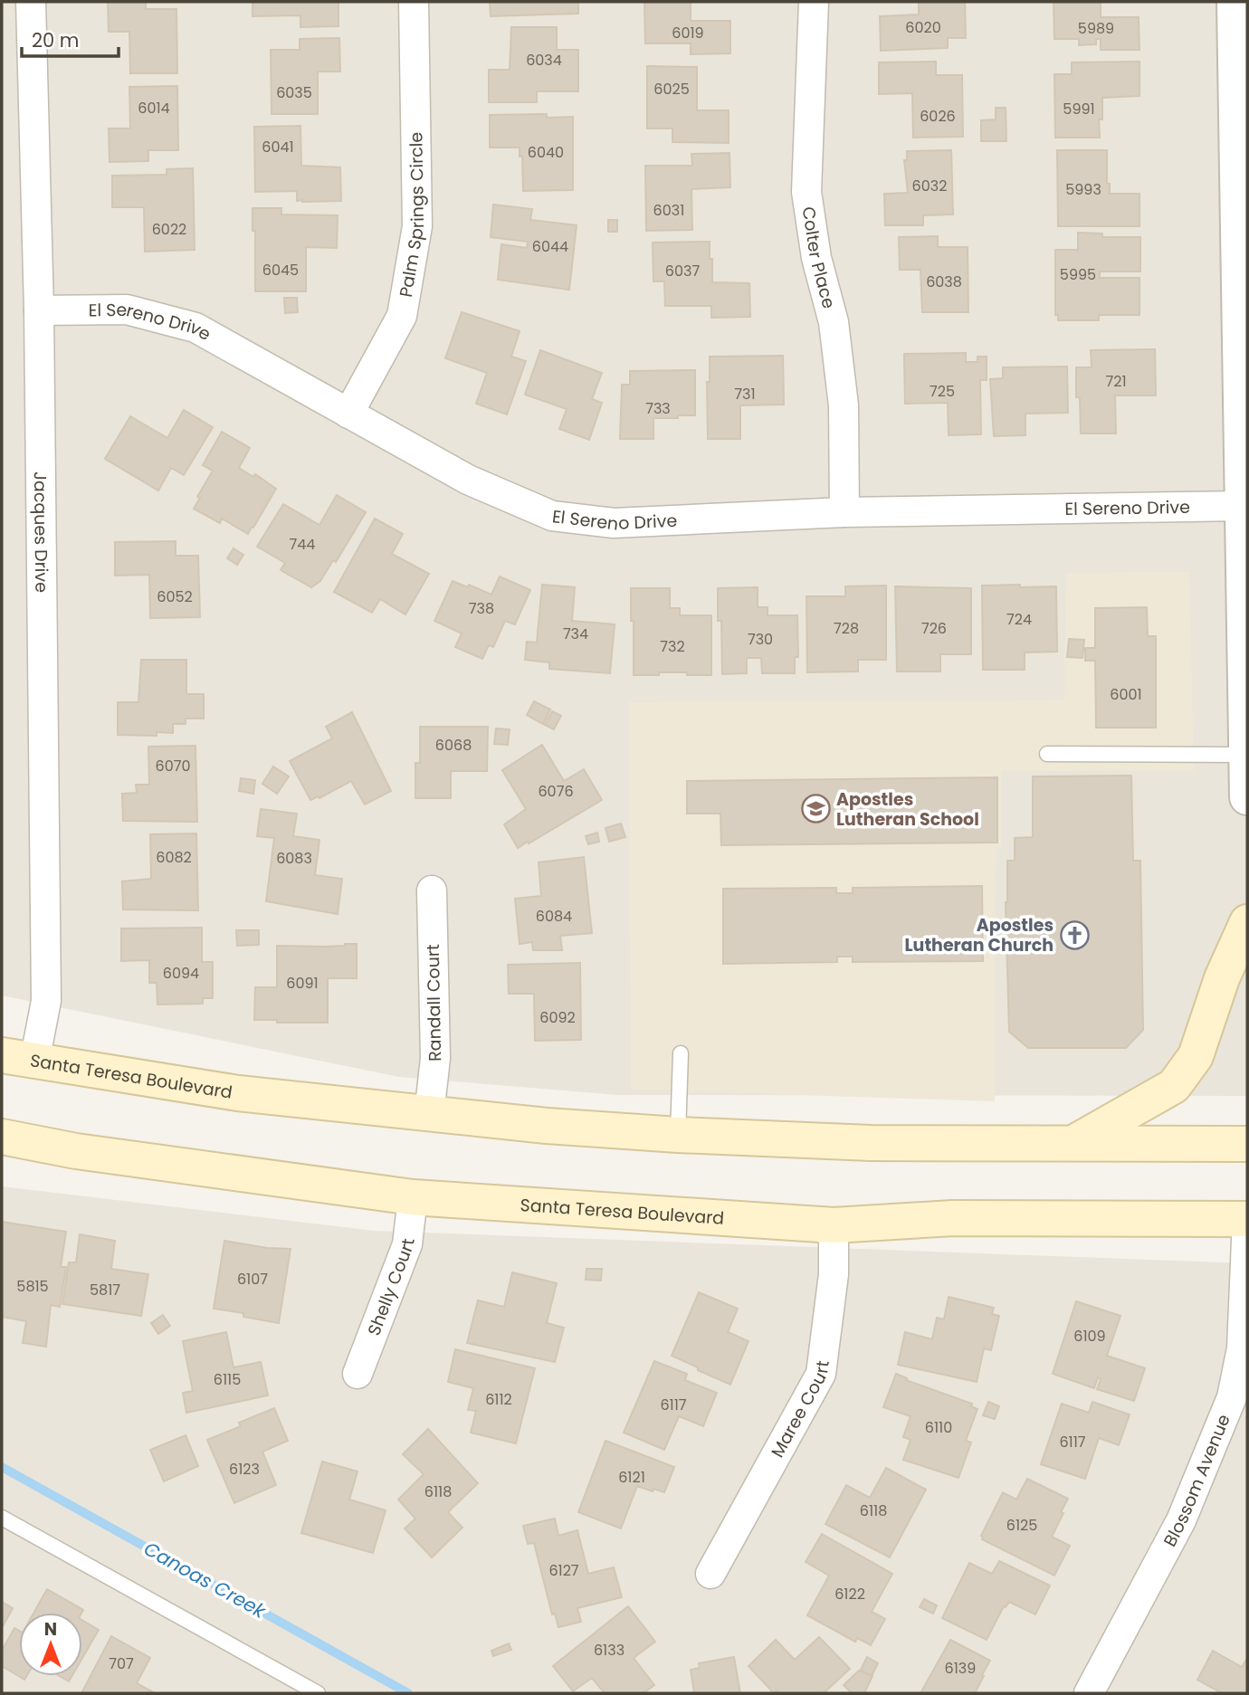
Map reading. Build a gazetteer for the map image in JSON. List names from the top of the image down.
{
  "streets": {
    "main road": ["Santa Teresa Boulevard"],
    "street": [
      "Palm Springs Circle",
      "Colter Place",
      "El Sereno Drive",
      "Jacques Drive",
      "Randall Court",
      "Shelly Court",
      "Maree Court",
      "Blossom Avenue"
    ]
  },
  "crossings": [
    ["Palm Springs Circle", "El Sereno Drive"],
    ["Colter Place", "El Sereno Drive"],
    ["El Sereno Drive", "Jacques Drive"],
    ["Jacques Drive", "Santa Teresa Boulevard"],
    ["Randall Court", "Santa Teresa Boulevard"],
    ["Santa Teresa Boulevard", "Shelly Court"],
    ["Santa Teresa Boulevard", "Maree Court"],
    ["Santa Teresa Boulevard", "Blossom Avenue"]
  ],
  "water": ["Canoas Creek"],
  "places": {
    "school or university": ["Apostles Lutheran School"],
    "church": ["Apostles Lutheran Church"]
  },
  "house_numbers": [
    "6020",
    "5989",
    "6019",
    "6034",
    "6025",
    "6035",
    "6014",
    "5991",
    "6026",
    "6041",
    "6040",
    "6032",
    "5993",
    "6031",
    "6022",
    "6044",
    "6045",
    "6037",
    "5995",
    "6038",
    "721",
    "725",
    "731",
    "733",
    "744",
    "6052",
    "738",
    "724",
    "728",
    "726",
    "734",
    "730",
    "732",
    "6001",
    "6068",
    "6070",
    "6076",
    "6082",
    "6083",
    "6084",
    "6094",
    "6091",
    "6092",
    "6107",
    "5815",
    "5817",
    "6109",
    "6115",
    "6112",
    "6117",
    "6110",
    "6117",
    "6123",
    "6121",
    "6118",
    "6118",
    "6125",
    "6127",
    "6122",
    "6133",
    "707",
    "6139"
  ],
  "scale_bar": "20 m",
  "north": "top"
}
